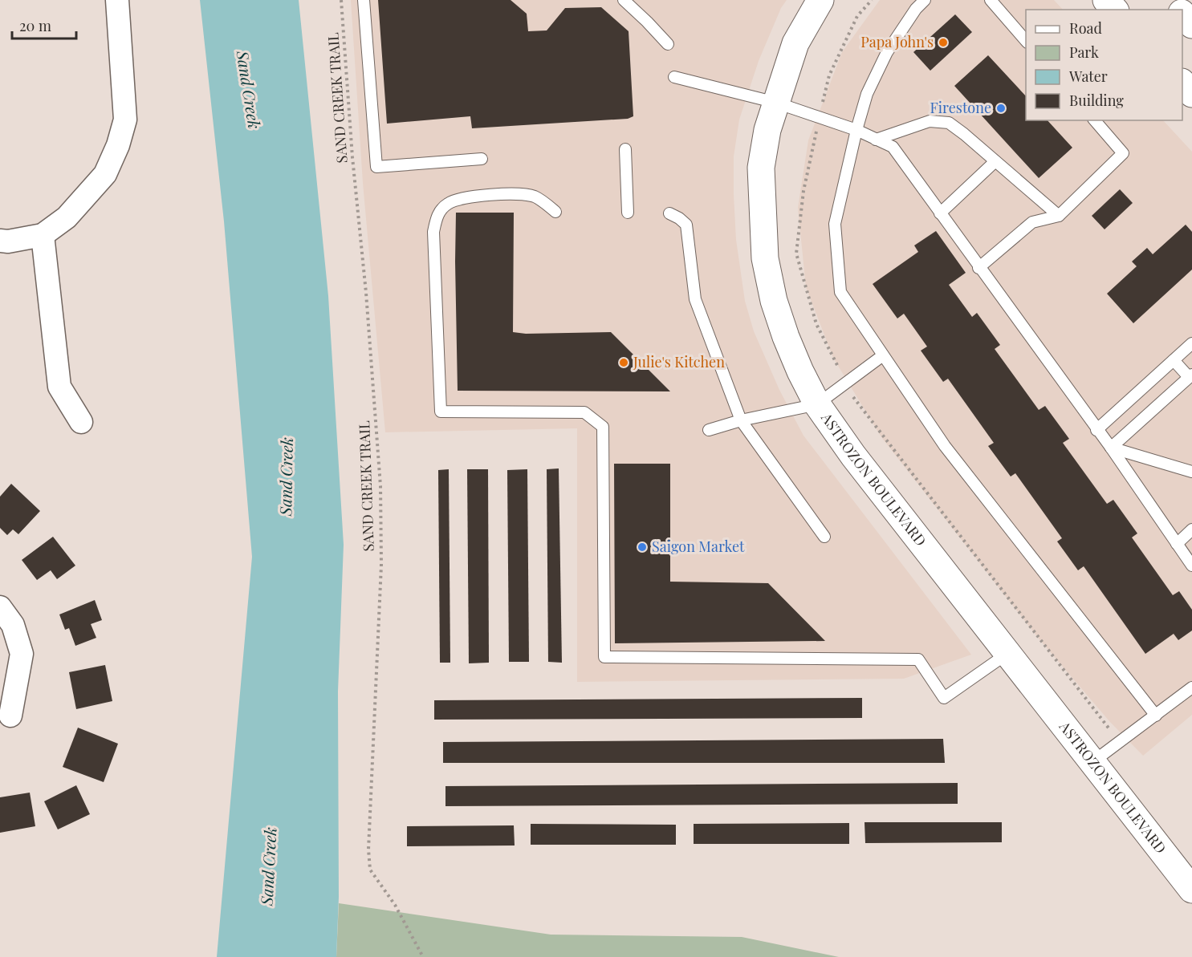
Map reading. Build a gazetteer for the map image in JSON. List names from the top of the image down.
{
  "streets": {
    "main road": ["ASTROZON BOULEVARD"],
    "path": ["SAND CREEK TRAIL"]
  },
  "water": ["Sand Creek"],
  "places": [
    "Papa John's",
    "Firestone",
    "Julie's Kitchen",
    "Saigon Market"
  ],
  "legend": [
    "Road",
    "Park",
    "Water",
    "Building"
  ],
  "scale_bar": "20 m"
}
